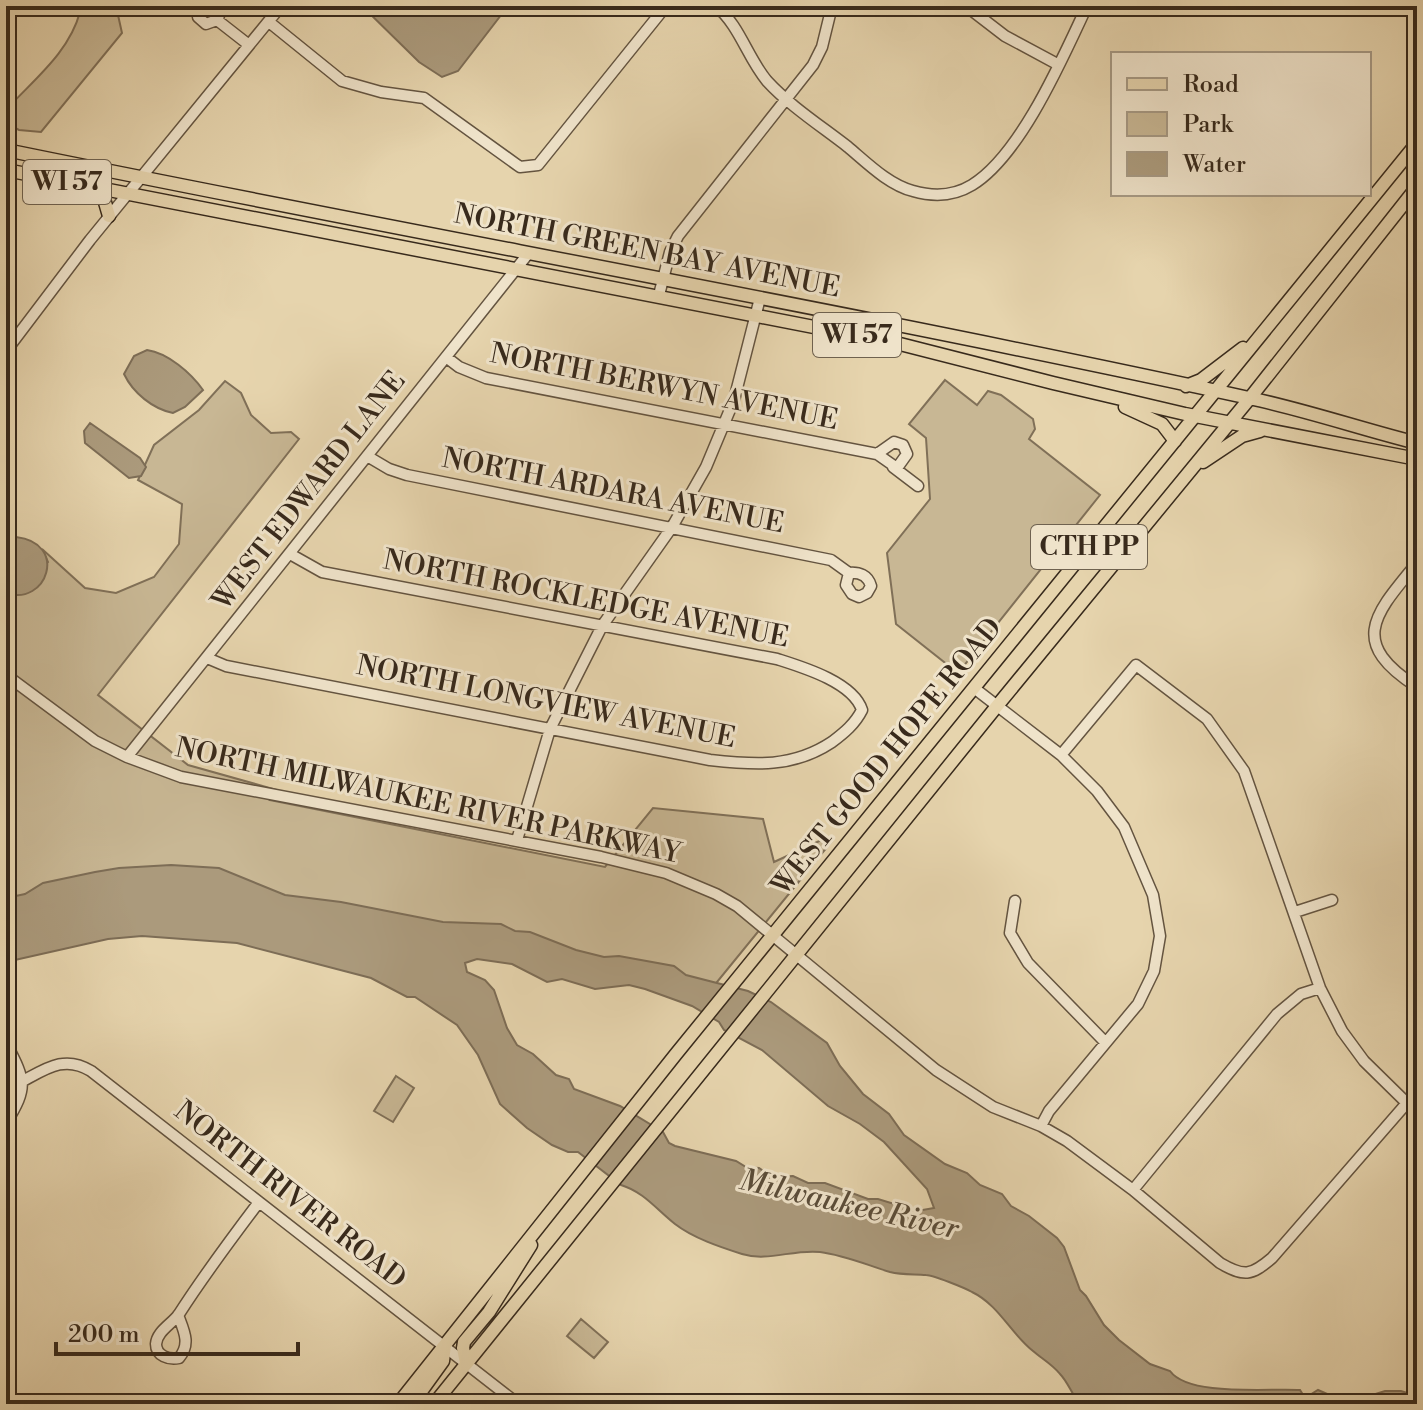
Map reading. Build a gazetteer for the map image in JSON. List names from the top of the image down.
{
  "streets": {
    "main road": [
      "WI 57",
      "NORTH GREEN BAY AVENUE",
      "CTH PP",
      "WEST GOOD HOPE ROAD"
    ],
    "street": [
      "NORTH BERWYN AVENUE",
      "WEST EDWARD LANE",
      "NORTH ARDARA AVENUE",
      "NORTH ROCKLEDGE AVENUE",
      "NORTH LONGVIEW AVENUE",
      "NORTH MILWAUKEE RIVER PARKWAY",
      "NORTH RIVER ROAD"
    ]
  },
  "crossings": [
    ["NORTH GREEN BAY AVENUE", "WEST EDWARD LANE"],
    ["NORTH GREEN BAY AVENUE", "WEST GOOD HOPE ROAD"],
    ["NORTH BERWYN AVENUE", "WEST EDWARD LANE"],
    ["WEST EDWARD LANE", "NORTH ARDARA AVENUE"],
    ["WEST EDWARD LANE", "NORTH ROCKLEDGE AVENUE"],
    ["WEST EDWARD LANE", "NORTH LONGVIEW AVENUE"],
    ["WEST EDWARD LANE", "NORTH MILWAUKEE RIVER PARKWAY"],
    ["NORTH ROCKLEDGE AVENUE", "NORTH LONGVIEW AVENUE"],
    ["WEST GOOD HOPE ROAD", "NORTH MILWAUKEE RIVER PARKWAY"],
    ["WEST GOOD HOPE ROAD", "NORTH RIVER ROAD"]
  ],
  "water": ["Milwaukee River"],
  "legend": ["Road", "Park", "Water"],
  "scale_bar": "200 m"
}
